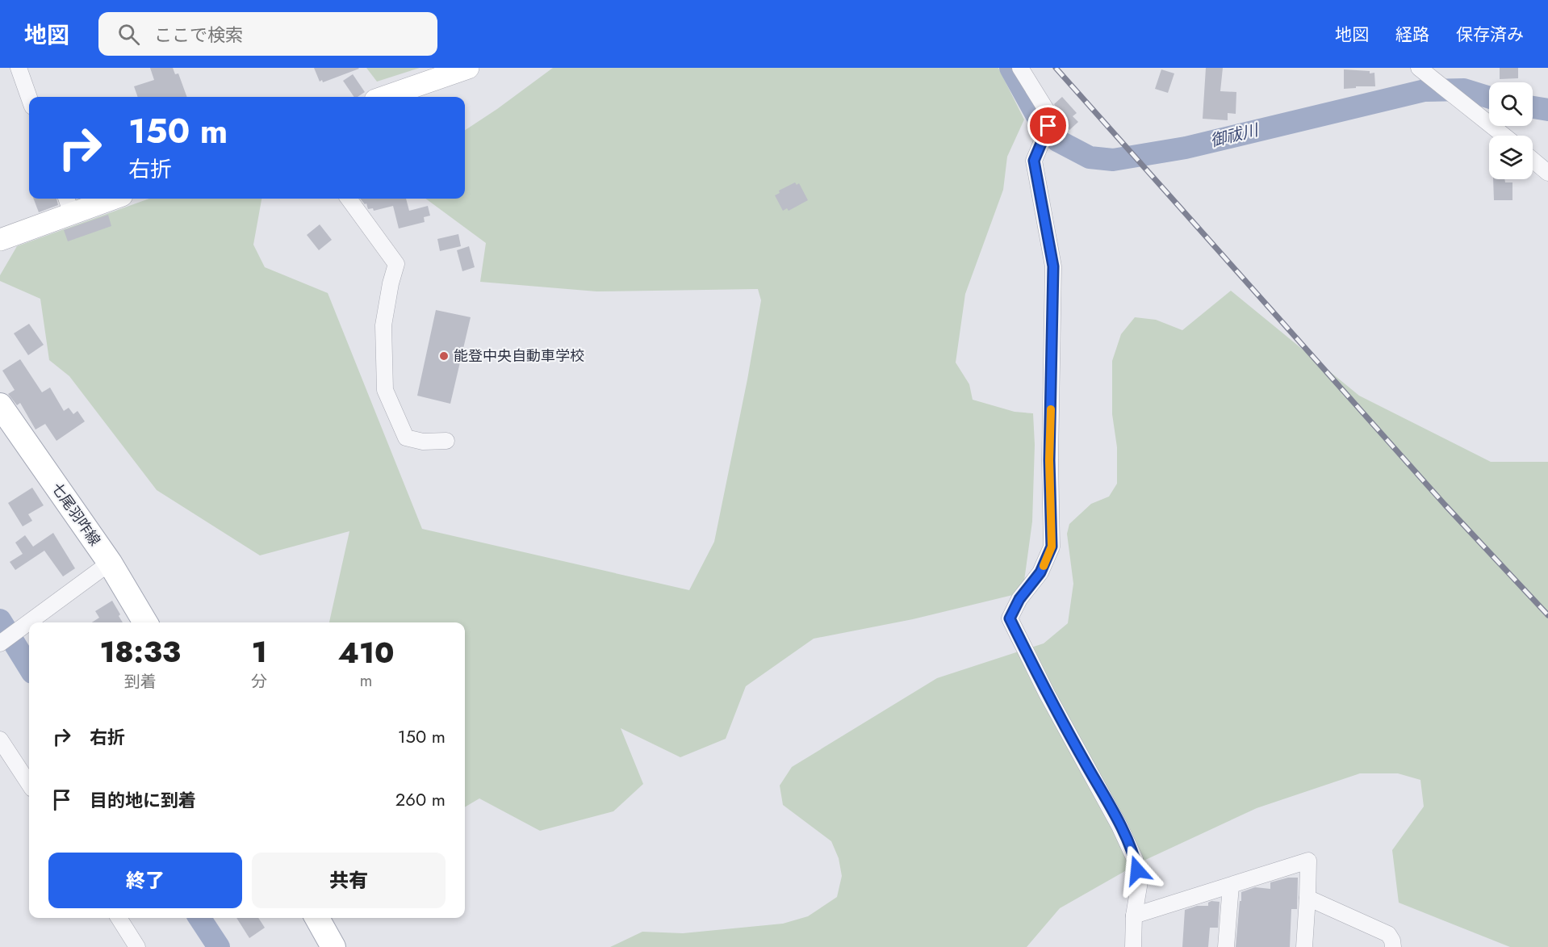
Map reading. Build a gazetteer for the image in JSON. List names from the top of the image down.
{
  "streets": {
    "main road": ["七尾羽咋線"]
  },
  "water": ["御祓川"],
  "places": ["能登中央自動車学校"],
  "page": {
    "header": "地図",
    "search": "ここで検索",
    "nav": ["地図", "経路", "保存済み"],
    "turn": ["150 m", "右折"],
    "eta": [
      "18:33",
      "到着",
      "1",
      "分",
      "410",
      "m"
    ],
    "list": [
      {
        "name": "右折",
        "value": "150 m"
      },
      {
        "name": "目的地に到着",
        "value": "260 m"
      }
    ],
    "buttons": ["終了", "共有"]
  }
}
